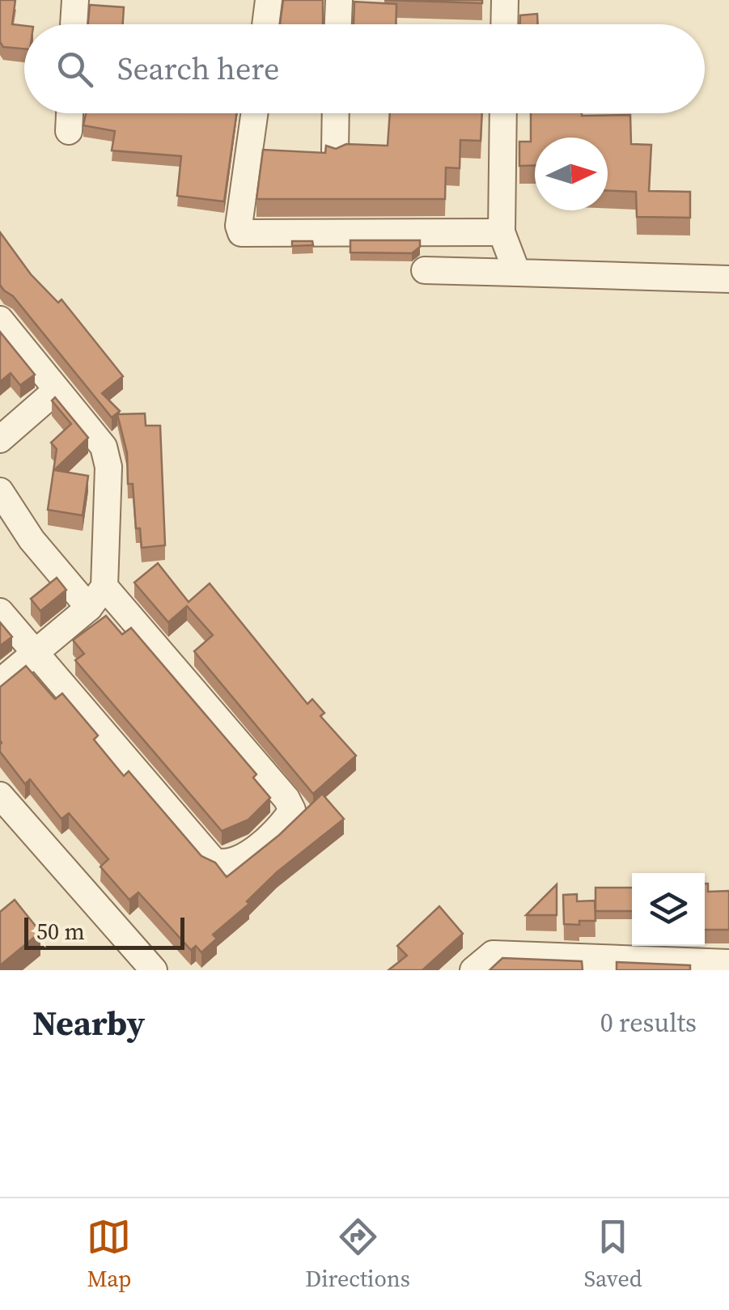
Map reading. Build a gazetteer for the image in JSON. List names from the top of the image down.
{
  "scale_bar": "50 m",
  "north": "right",
  "page": {
    "search": "Search here",
    "scale": "50 m",
    "heading": ["Nearby", "0 results"],
    "nav": ["Map", "Directions", "Saved"]
  }
}
